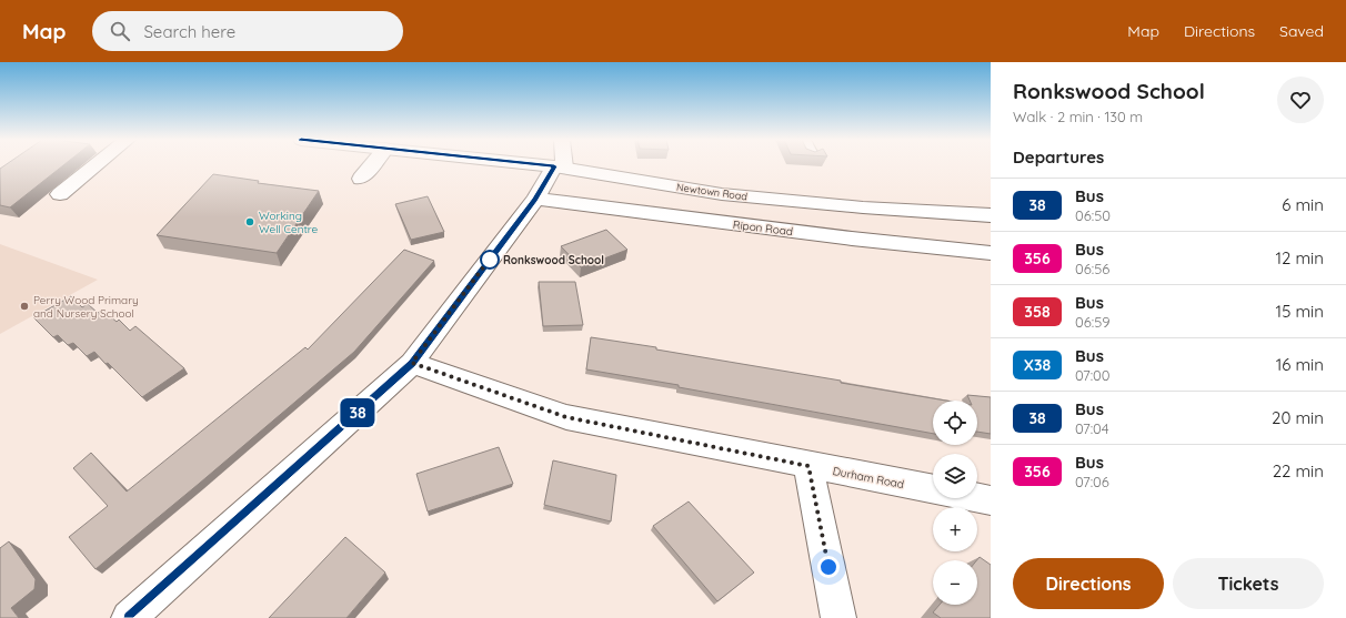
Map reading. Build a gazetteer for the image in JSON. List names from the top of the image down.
{
  "streets": {
    "street": ["Newtown Road", "Ripon Road", "Durham Road"]
  },
  "places": ["Working Well Centre", "Ronkswood School", "Perry Wood Primary and Nursery School"],
  "lines": ["bus line 38"],
  "page": {
    "header": "Map",
    "search": "Search here",
    "nav": ["Map", "Directions", "Saved"],
    "on_map": "38",
    "heading": [
      ["Ronkswood School", "Walk · 2 min · 130 m"],
      "Departures"
    ],
    "list": [
      {
        "mark": "38",
        "name": "Bus",
        "note": "06:50",
        "value": "6 min"
      },
      {
        "mark": "356",
        "name": "Bus",
        "note": "06:56",
        "value": "12 min"
      },
      {
        "mark": "358",
        "name": "Bus",
        "note": "06:59",
        "value": "15 min"
      },
      {
        "mark": "X38",
        "name": "Bus",
        "note": "07:00",
        "value": "16 min"
      },
      {
        "mark": "38",
        "name": "Bus",
        "note": "07:04",
        "value": "20 min"
      },
      {
        "mark": "356",
        "name": "Bus",
        "note": "07:06",
        "value": "22 min"
      }
    ],
    "map_buttons": ["+", "−"],
    "buttons": ["Directions", "Tickets"]
  }
}
